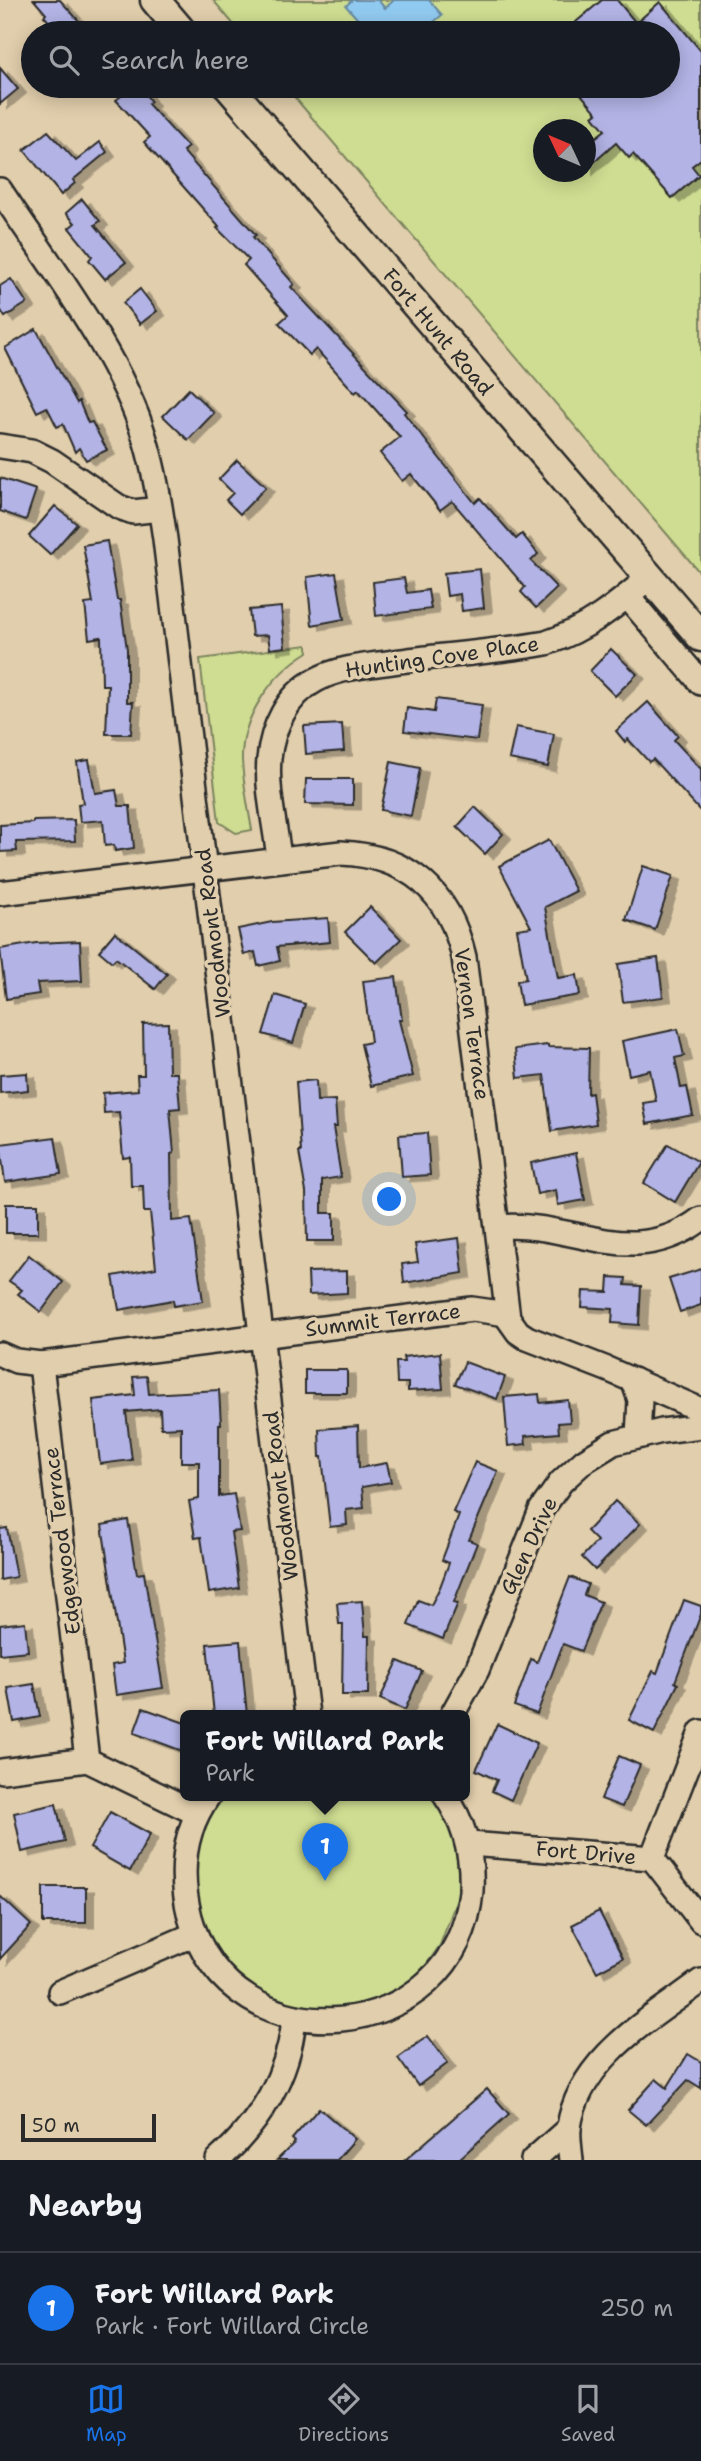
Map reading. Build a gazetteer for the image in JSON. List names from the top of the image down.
{
  "streets": {
    "main road": ["Fort Hunt Road"],
    "street": [
      "Hunting Cove Place",
      "Woodmont Road",
      "Vernon Terrace",
      "Summit Terrace",
      "Edgewood Terrace",
      "Glen Drive",
      "Fort Drive"
    ]
  },
  "crossings": [
    ["Hunting Cove Place", "Vernon Terrace"],
    ["Woodmont Road", "Vernon Terrace"],
    ["Woodmont Road", "Summit Terrace"],
    ["Vernon Terrace", "Summit Terrace"],
    ["Summit Terrace", "Edgewood Terrace"]
  ],
  "scale_bar": "50 m",
  "north": "top left",
  "page": {
    "search": "Search here",
    "popup": ["Fort Willard Park", "Park"],
    "pins": "1",
    "scale": "50 m",
    "heading": "Nearby",
    "list": [
      {
        "mark": "1",
        "name": "Fort Willard Park",
        "note": "Park · Fort Willard Circle",
        "value": "250 m"
      }
    ],
    "nav": ["Map", "Directions", "Saved"]
  }
}
